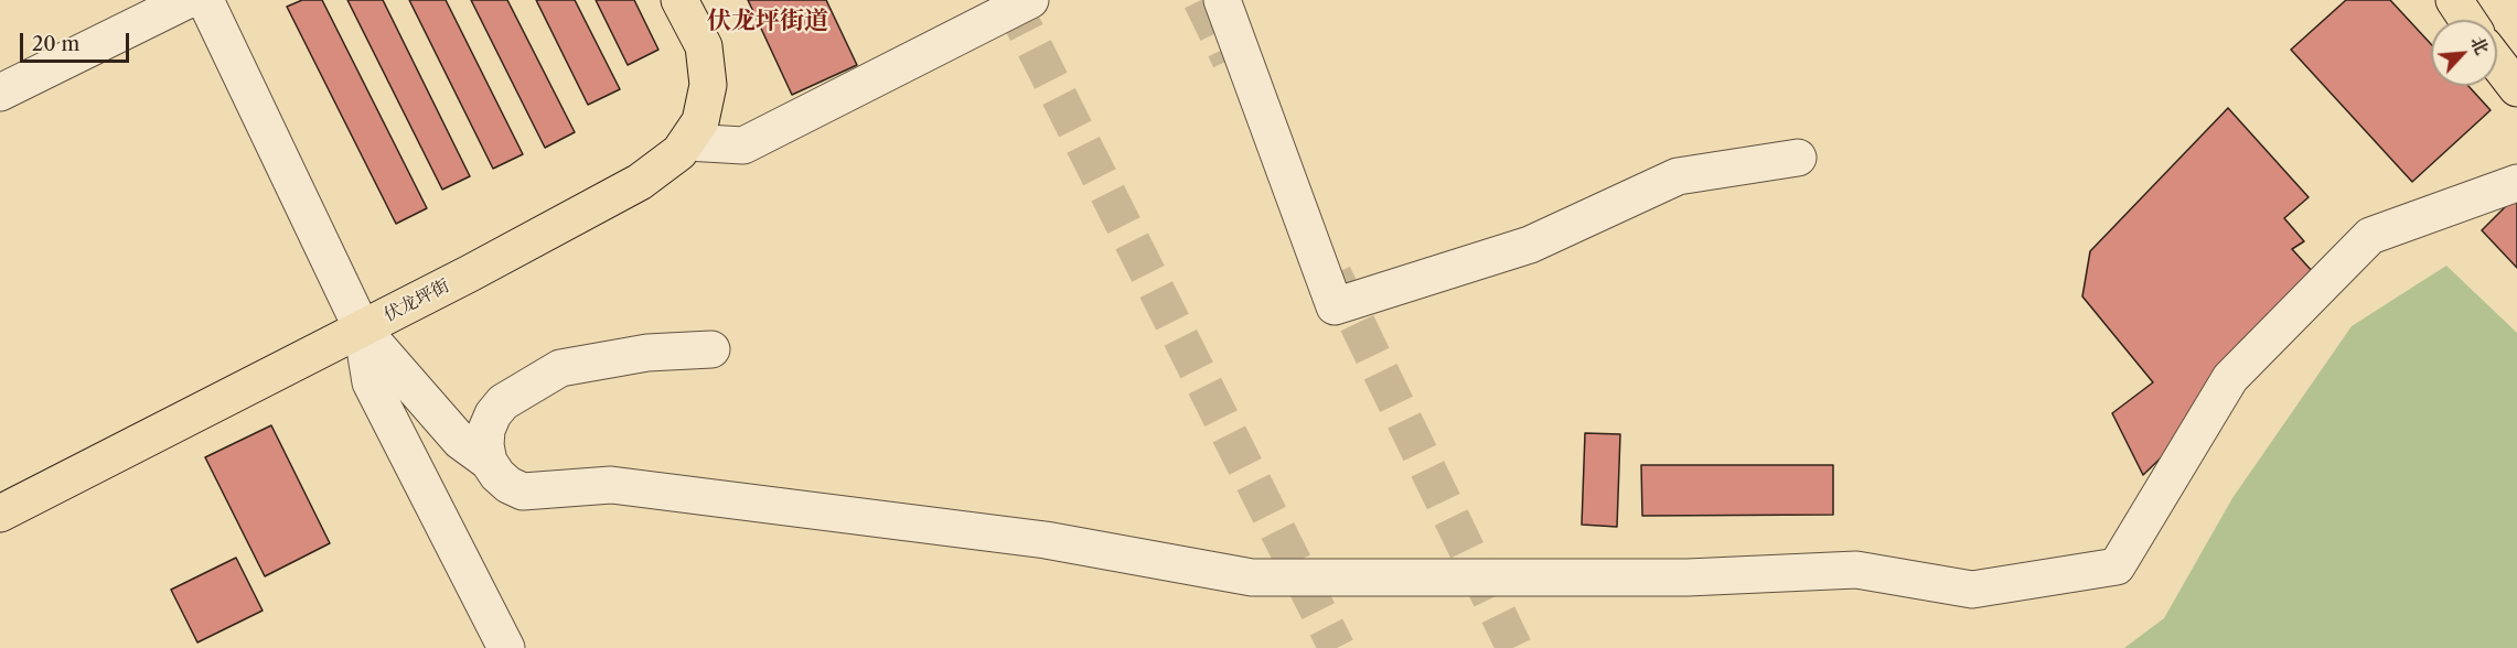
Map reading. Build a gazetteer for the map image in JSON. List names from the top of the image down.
{
  "streets": {
    "main road": ["伏龙坪街"]
  },
  "districts": ["伏龙坪街道"],
  "scale_bar": "20 m",
  "north": "top right"
}
